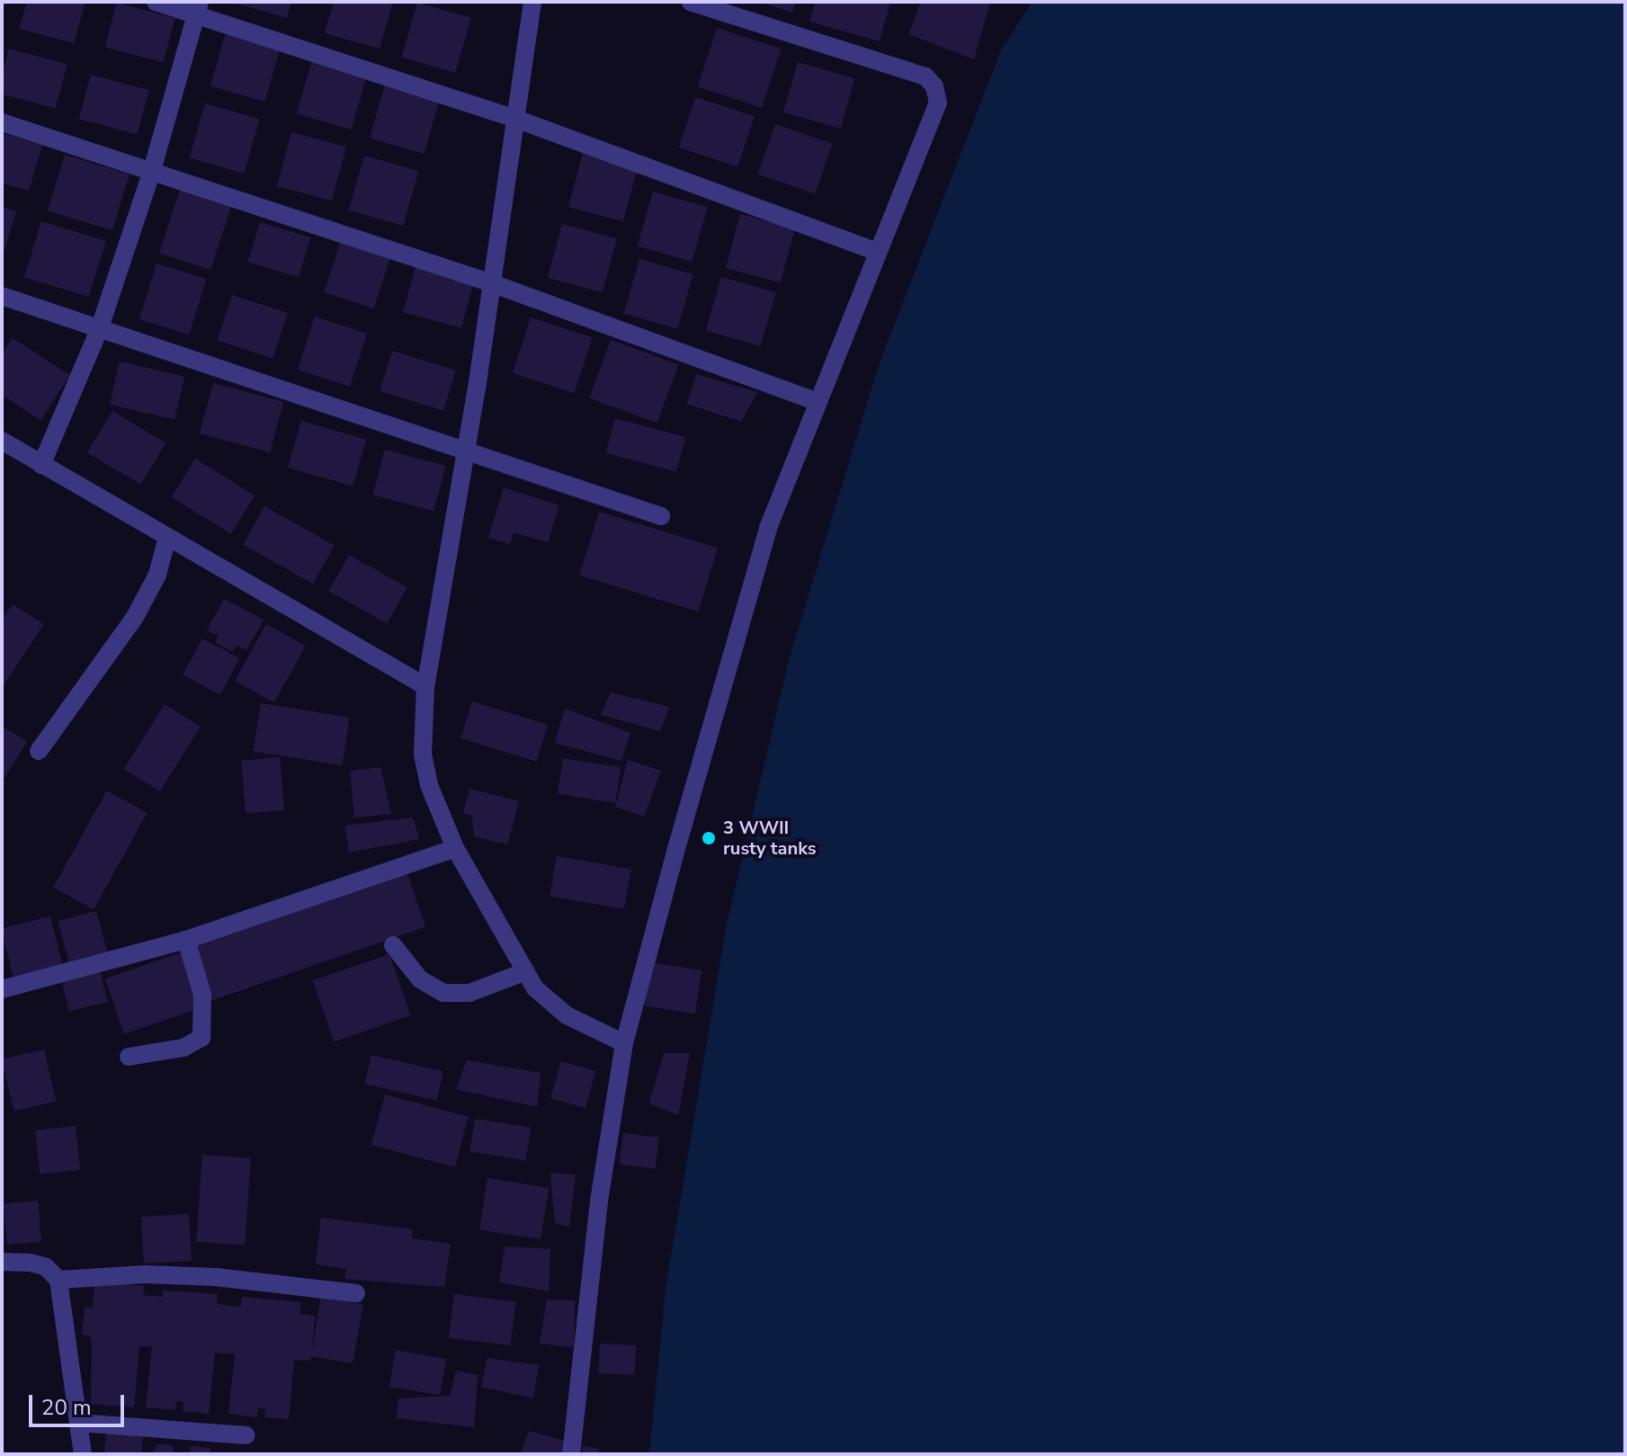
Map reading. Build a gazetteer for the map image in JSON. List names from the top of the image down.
{
  "places": ["3 WWII rusty tanks"],
  "scale_bar": "20 m"
}
